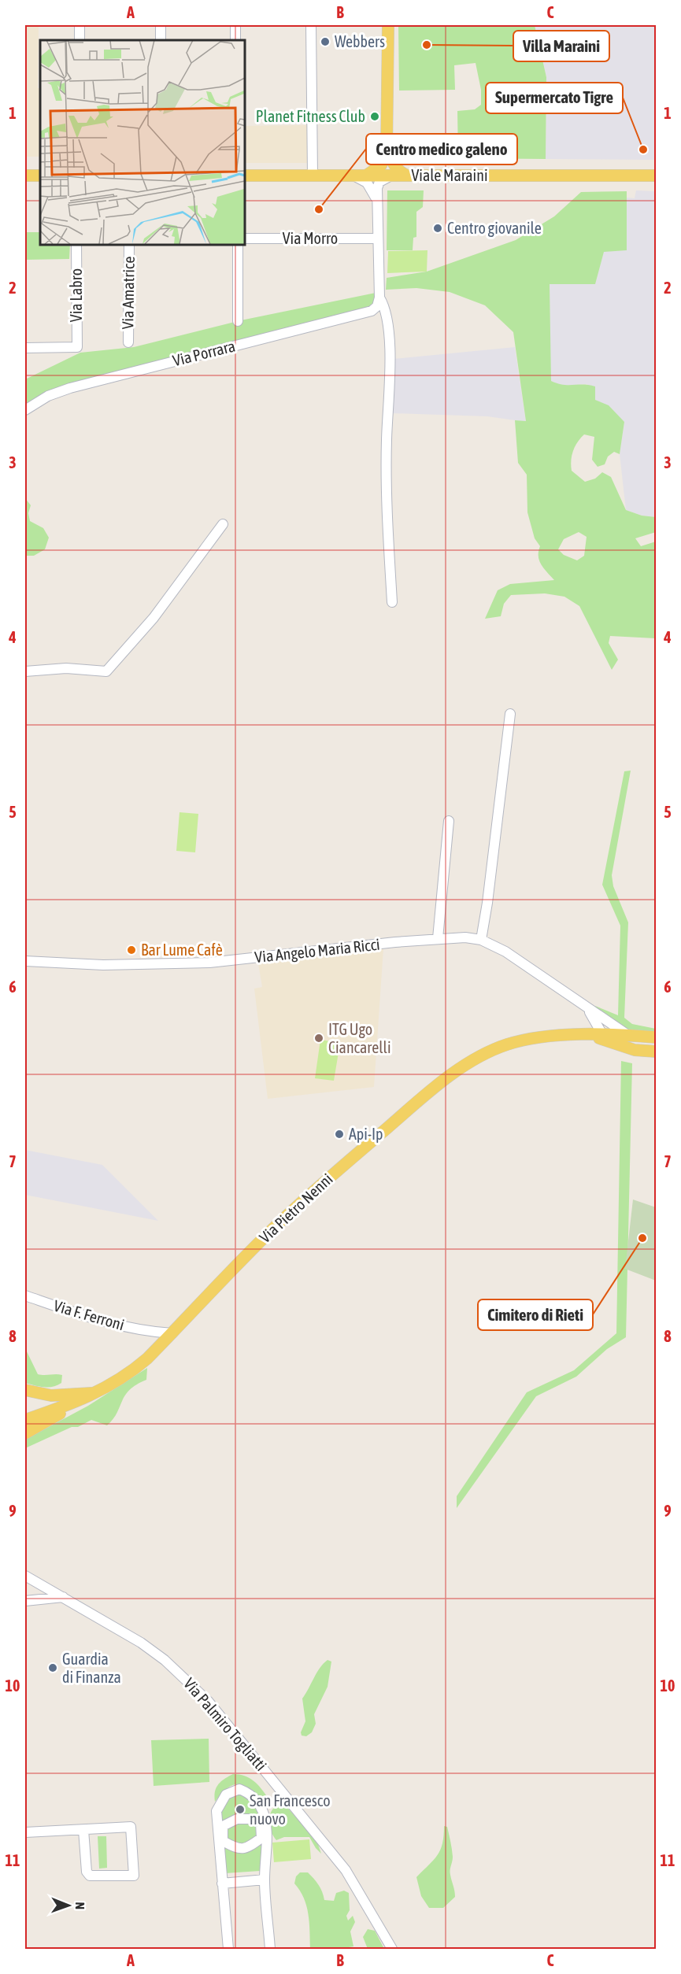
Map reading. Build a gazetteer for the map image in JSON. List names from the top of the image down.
{
  "streets": {
    "main road": ["Viale Maraini", "Via Angelo Maria Ricci", "Via Pietro Nenni"],
    "street": [
      "Via Morro",
      "Via Amatrice",
      "Via Labro",
      "Via Porrara",
      "Via F. Ferroni",
      "Via Palmiro Togliatti"
    ]
  },
  "crossings": [
    ["Via Angelo Maria Ricci", "Via Pietro Nenni"],
    ["Via Pietro Nenni", "Via F. Ferroni"]
  ],
  "places": [
    "Webbers",
    "Villa Maraini",
    "Planet Fitness Club",
    "Supermercato Tigre",
    "Centro medico galeno",
    "Centro giovanile",
    "Bar Lume Cafè",
    "ITG Ugo Ciancarelli",
    "Api-Ip",
    "Cimitero di Rieti",
    "Guardia di Finanza",
    "San Francesco nuovo"
  ],
  "north": "right",
  "grid": {
    "columns": ["A", "B", "C"],
    "rows": [
      "1",
      "2",
      "3",
      "4",
      "5",
      "6",
      "7",
      "8",
      "9",
      "10",
      "11"
    ]
  }
}
